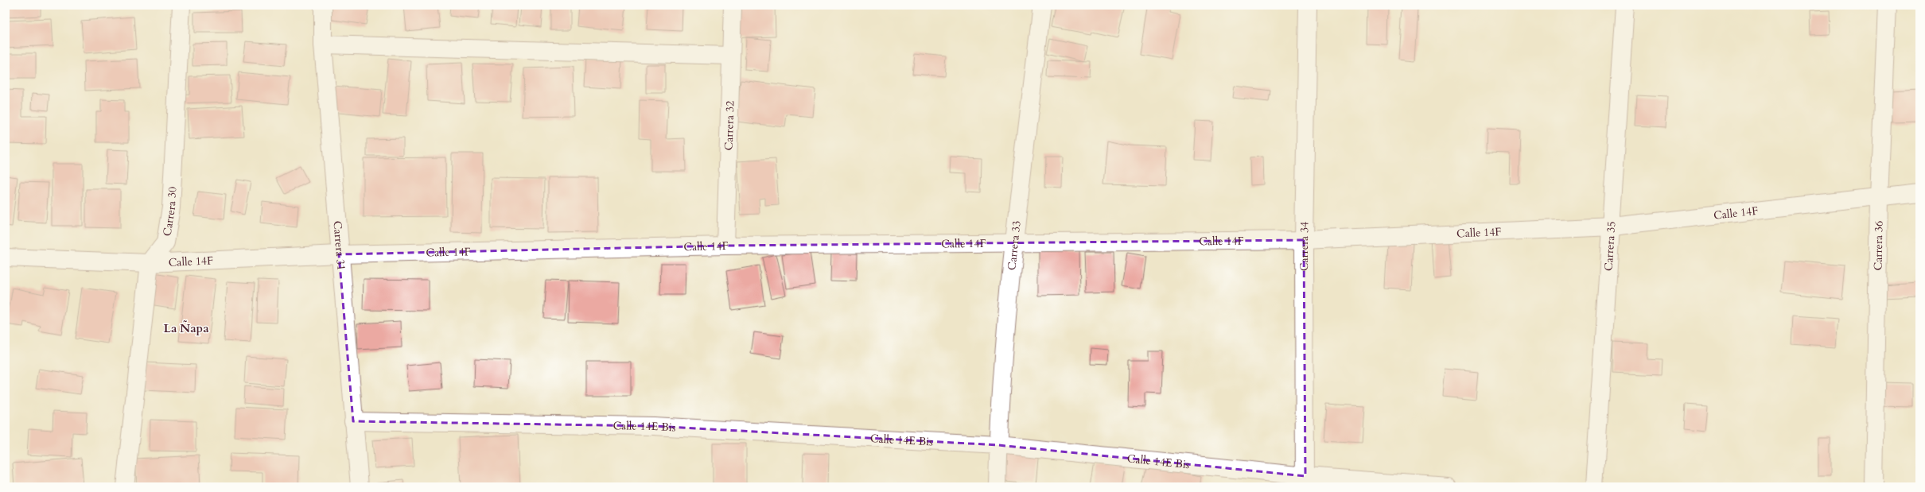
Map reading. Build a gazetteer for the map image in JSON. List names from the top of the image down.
{
  "streets": {
    "street": [
      "Carrera 32",
      "Carrera 30",
      "Calle 14F",
      "Carrera 33",
      "Carrera 36",
      "Carrera 31",
      "Carrera 34",
      "Carrera 35",
      "Calle 14E Bis"
    ]
  },
  "crossings": [
    ["Carrera 32", "Calle 14F"],
    ["Carrera 30", "Calle 14F"],
    ["Calle 14F", "Carrera 33"],
    ["Calle 14F", "Carrera 36"],
    ["Calle 14F", "Carrera 31"],
    ["Calle 14F", "Carrera 34"],
    ["Calle 14F", "Carrera 35"],
    ["Carrera 33", "Calle 14E Bis"],
    ["Carrera 31", "Calle 14E Bis"],
    ["Carrera 34", "Calle 14E Bis"]
  ],
  "districts": ["La Ñapa"]
}
